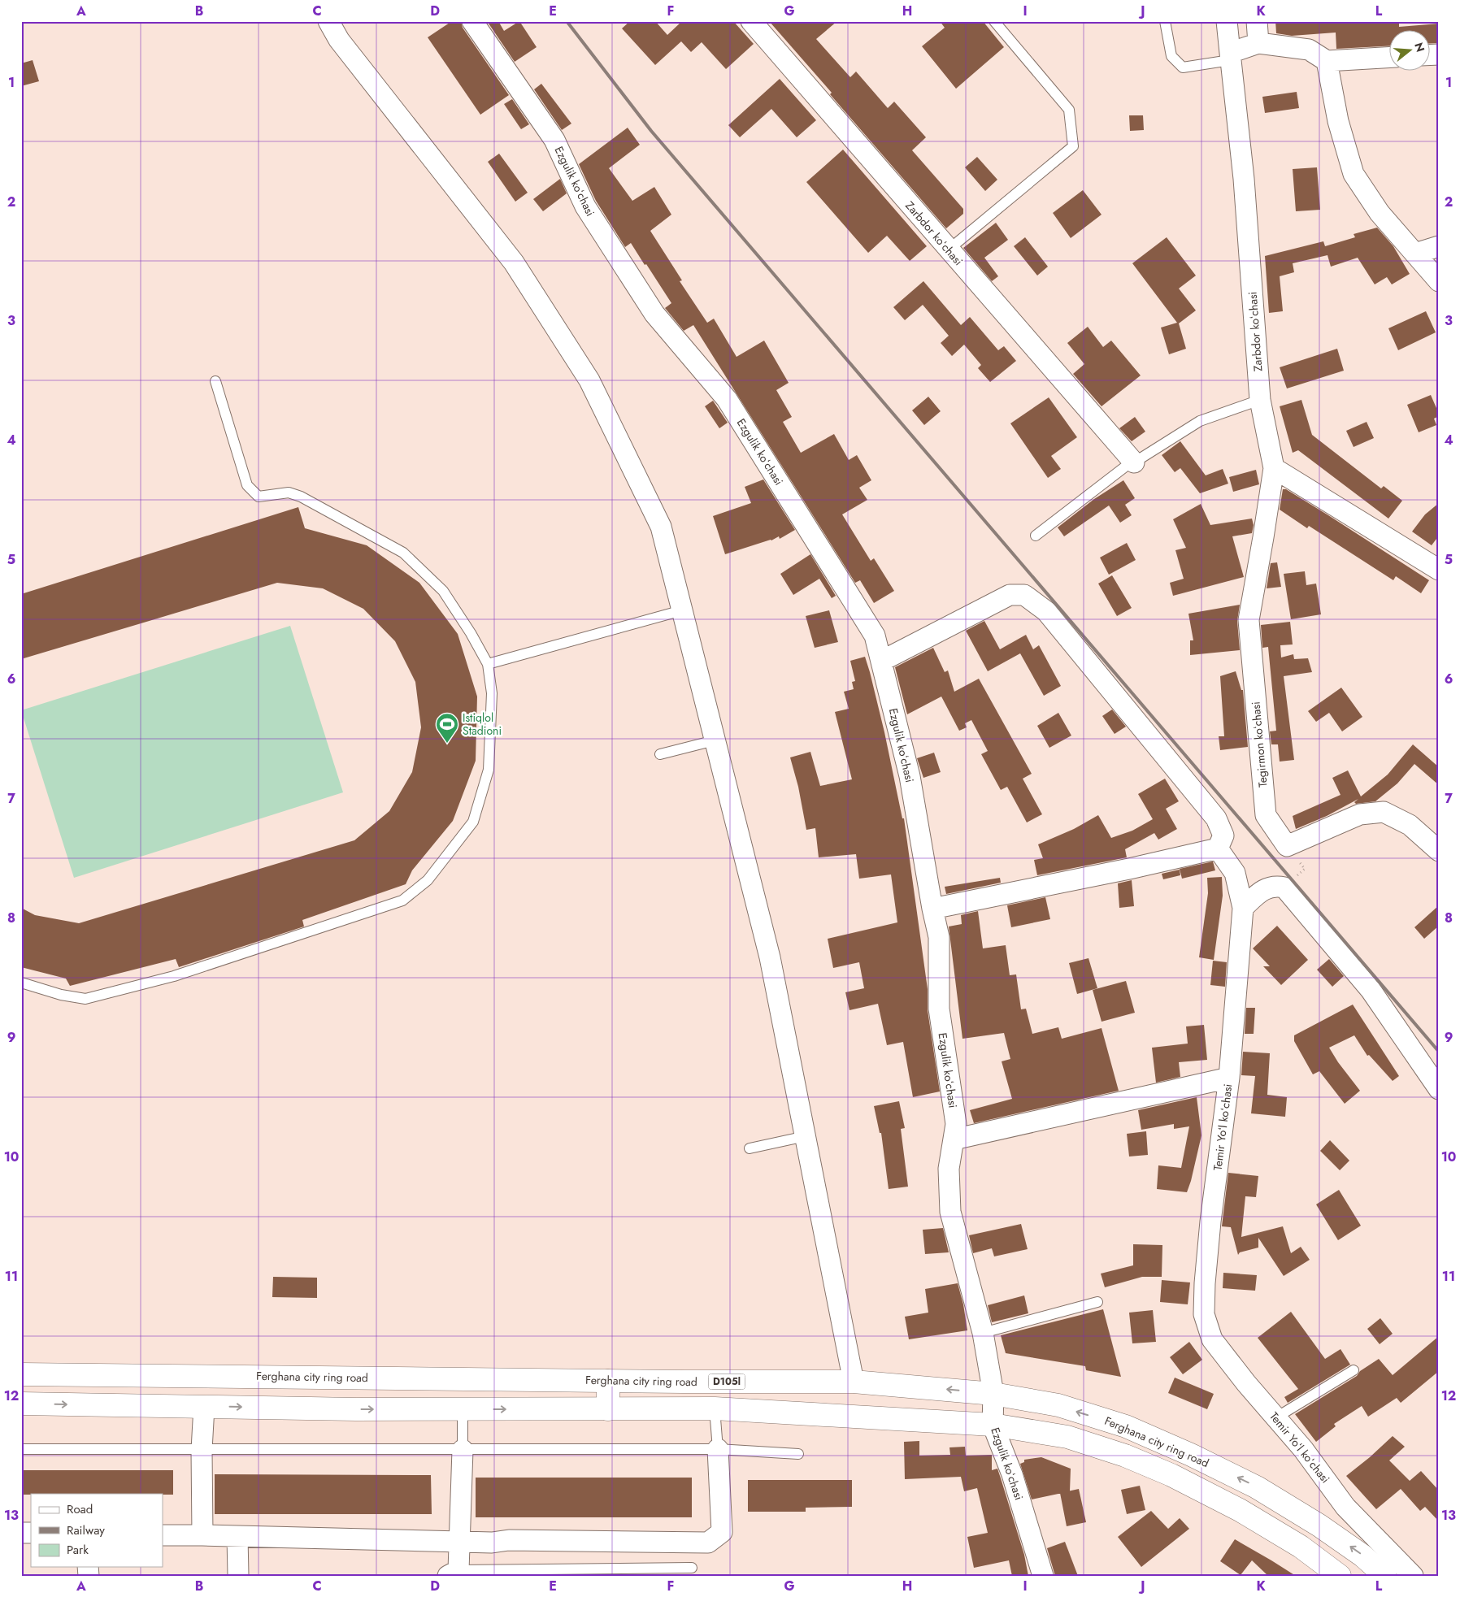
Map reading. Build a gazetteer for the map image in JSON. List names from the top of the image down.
{
  "streets": {
    "main road": ["Ferghana city ring road", "D105l"],
    "street": [
      "Ezgulik koʻchasi",
      "Zarbdor koʻchasi",
      "Tegirmon koʻchasi",
      "Temir Yoʻl koʻchasi"
    ]
  },
  "crossings": [
    ["Ezgulik koʻchasi", "Ferghana city ring road"],
    ["Zarbdor koʻchasi", "Tegirmon koʻchasi"]
  ],
  "places": {
    "sports": ["Istiqlol Stadioni"]
  },
  "legend": ["Road", "Railway", "Park"],
  "north": "right",
  "grid": {
    "columns": [
      "A",
      "B",
      "C",
      "D",
      "E",
      "F",
      "G",
      "H",
      "I",
      "J",
      "K",
      "L"
    ],
    "rows": [
      "1",
      "2",
      "3",
      "4",
      "5",
      "6",
      "7",
      "8",
      "9",
      "10",
      "11",
      "12",
      "13"
    ]
  }
}
